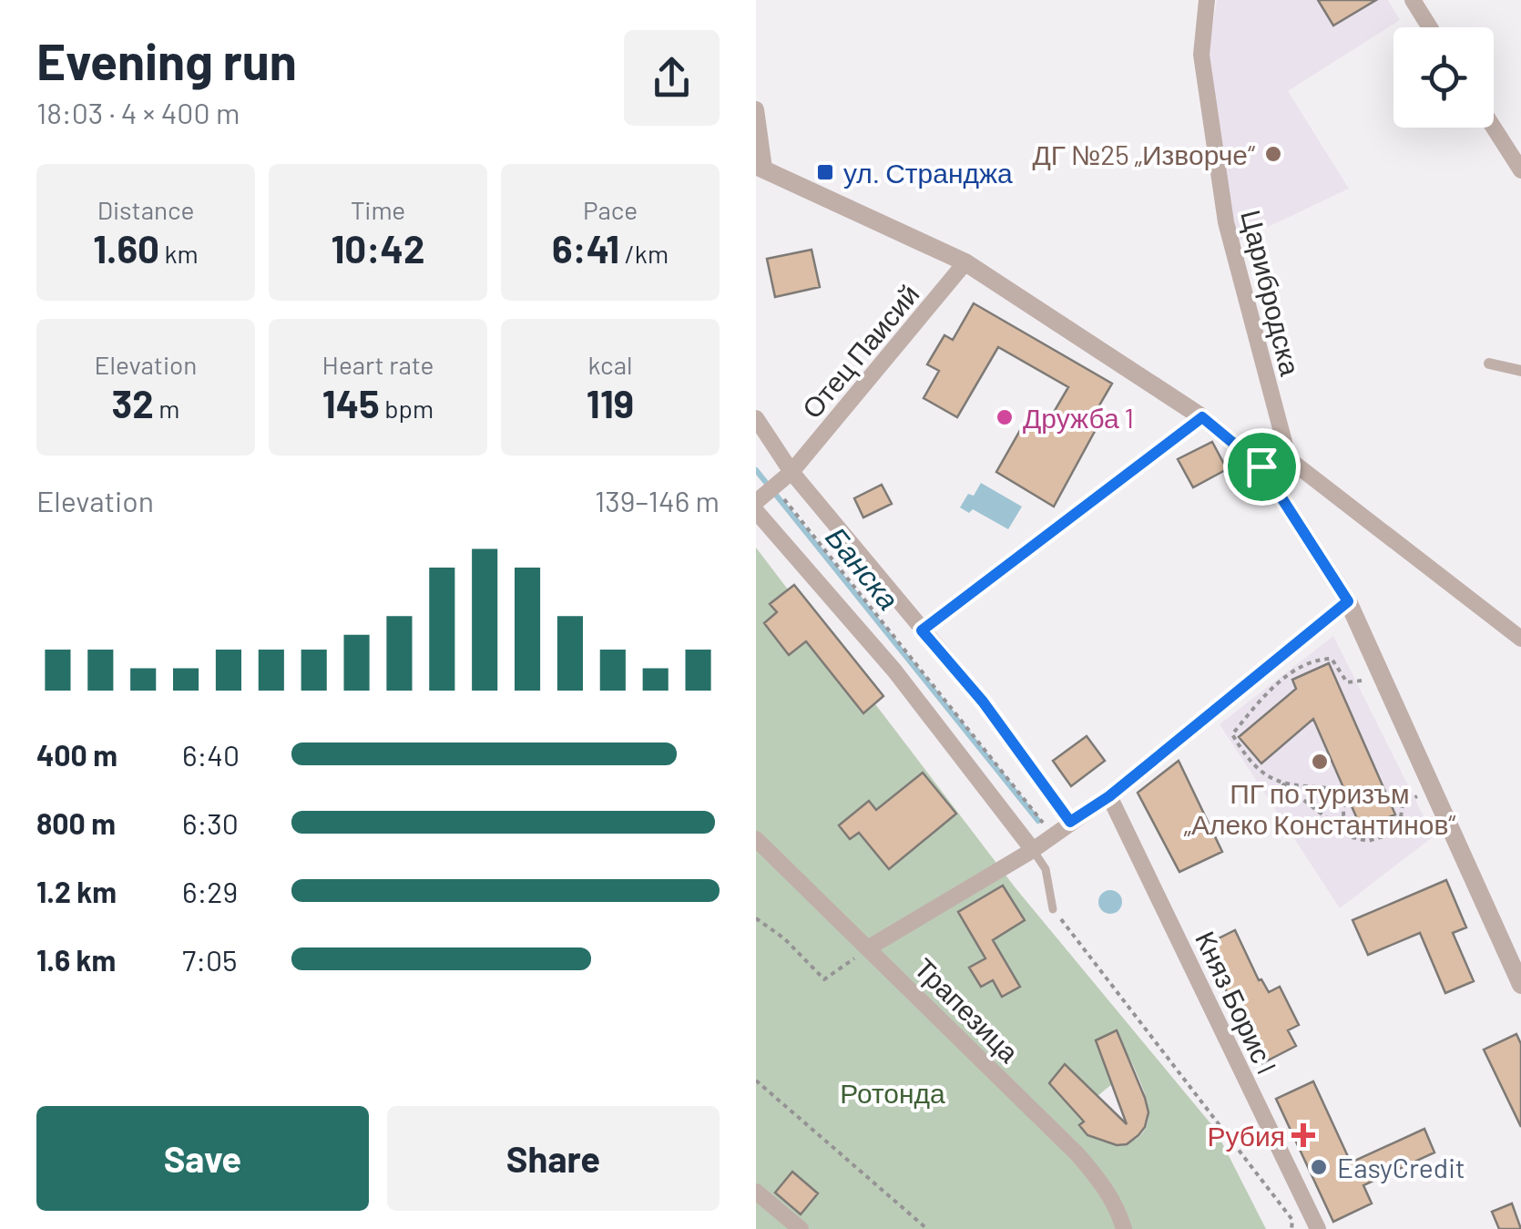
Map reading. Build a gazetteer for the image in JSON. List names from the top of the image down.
{
  "streets": {
    "street": [
      "Царибродска",
      "Отец Паисий",
      "Княз Борис I",
      "Трапезица"
    ]
  },
  "water": ["Банска"],
  "parks": ["Ротонда"],
  "places": {
    "other": [
      "ДГ №25 „Изворче“",
      "Дружба 1",
      "ПГ по туризъм „Алеко Константинов“",
      "EasyCredit"
    ],
    "transit": ["ул. Странджа"],
    "health": ["Рубия"]
  },
  "page": {
    "heading": ["Evening run", "18:03 · 4 × 400 m"],
    "stats": [
      ["Distance", "1.60 km"],
      ["Time", "10:42"],
      ["Pace", "6:41 /km"],
      ["Elevation", "32 m"],
      ["Heart rate", "145 bpm"],
      ["kcal", "119"]
    ],
    "chart": ["Elevation", "139–146 m"],
    "list": [
      {
        "name": "400 m",
        "note": "6:40"
      },
      {
        "name": "800 m",
        "note": "6:30"
      },
      {
        "name": "1.2 km",
        "note": "6:29"
      },
      {
        "name": "1.6 km",
        "note": "7:05"
      }
    ],
    "buttons": ["Save", "Share"]
  }
}
